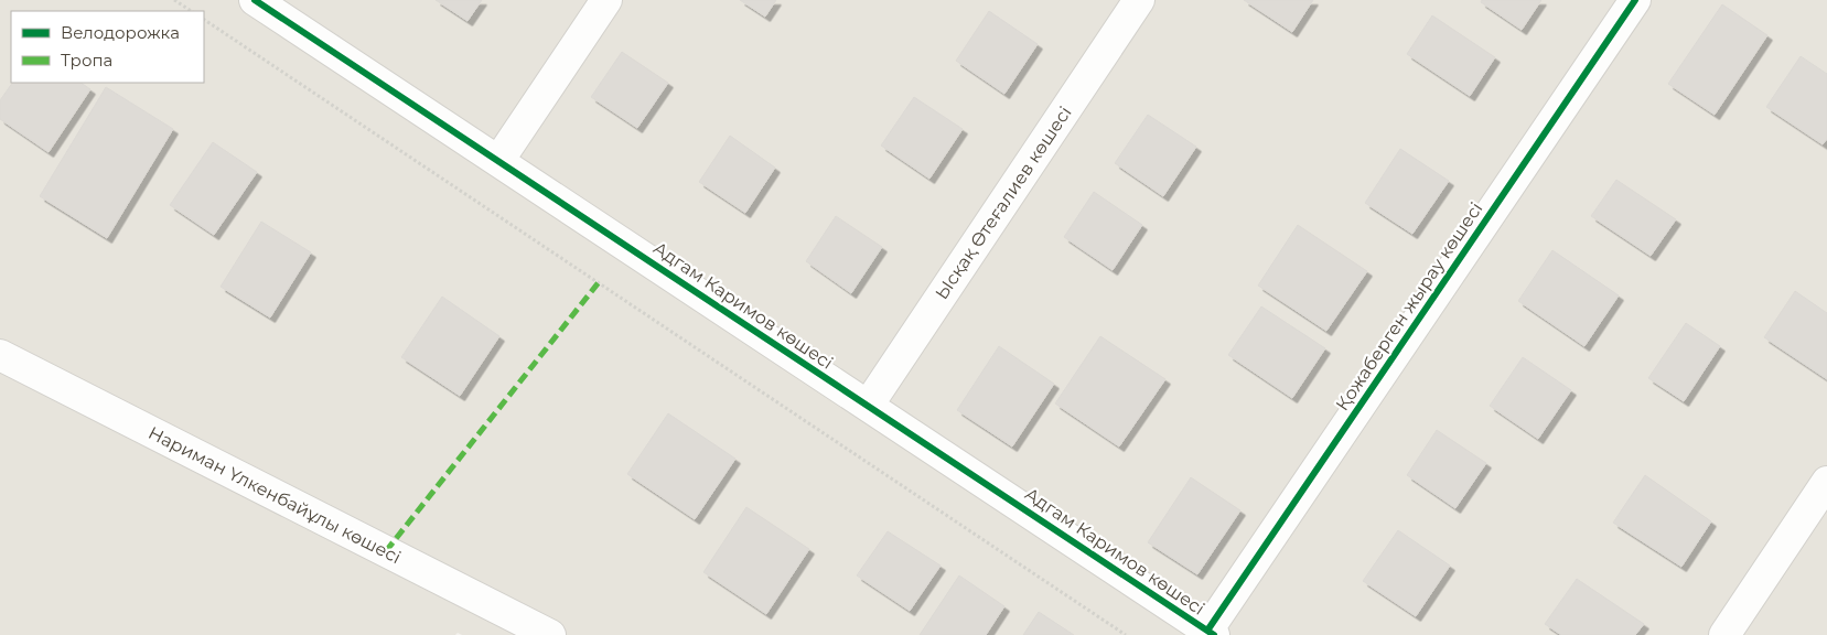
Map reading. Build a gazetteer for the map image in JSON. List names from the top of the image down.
{
  "streets": {
    "street": [
      "Ысқақ Өтеғалиев көшесі",
      "Адгам Каримов көшесі",
      "Қожаберген жырау көшесі",
      "Нариман Үлкенбайұлы көшесі"
    ]
  },
  "crossings": [
    ["Ысқақ Өтеғалиев көшесі", "Адгам Каримов көшесі"],
    ["Адгам Каримов көшесі", "Қожаберген жырау көшесі"]
  ],
  "legend": ["Велодорожка", "Тропа"]
}
